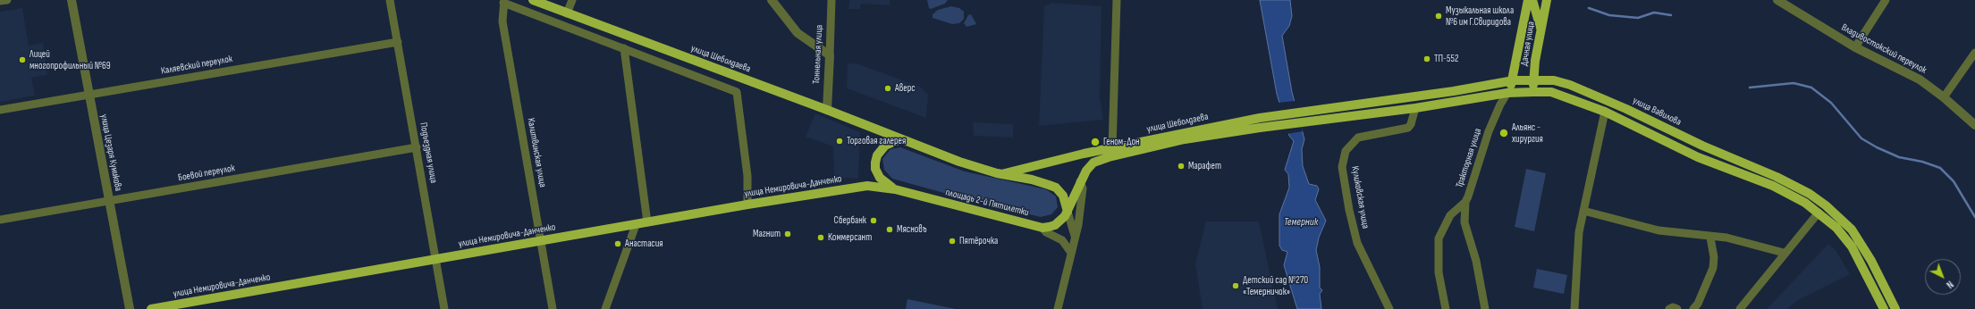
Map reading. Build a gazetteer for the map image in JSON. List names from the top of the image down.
{
  "streets": {
    "main road": [
      "Дачная улица",
      "улица Шеболдаева",
      "улица Вавилова",
      "улица Немировича-Данченко",
      "площадь 2-й Пятилетки"
    ],
    "street": [
      "Владивостокский переулок",
      "Тоннельная улица",
      "Каляевский переулок",
      "улица Цезаря Куникова",
      "Подъездная улица",
      "Калитвинская улица",
      "Тракторная улица",
      "Боевой переулок",
      "Куликовская улица"
    ]
  },
  "crossings": [
    ["Дачная улица", "улица Вавилова"],
    ["Дачная улица", "Тракторная улица"],
    ["Тоннельная улица", "улица Шеболдаева"],
    ["улица Шеболдаева", "улица Вавилова"],
    ["улица Шеболдаева", "Куликовская улица"],
    ["улица Шеболдаева", "площадь 2-й Пятилетки"],
    ["Каляевский переулок", "улица Цезаря Куникова"],
    ["Каляевский переулок", "Подъездная улица"],
    ["улица Цезаря Куникова", "Боевой переулок"],
    ["Подъездная улица", "Боевой переулок"],
    ["Подъездная улица", "улица Немировича-Данченко"],
    ["Калитвинская улица", "улица Немировича-Данченко"],
    ["улица Немировича-Данченко", "площадь 2-й Пятилетки"]
  ],
  "water": ["Темерник"],
  "places": [
    "Музыкальная школа №6 им Г.Свиридова",
    "ТП-552",
    "Лицей многопрофильный №69",
    "Аверс",
    "Альянс - хирургия",
    "Торговая галерея",
    "Геном-Дон",
    "Марафет",
    "Сбербанк",
    "Мясновъ",
    "Магнит",
    "Коммерсант",
    "Пятёрочка",
    "Анастасия",
    "Детский сад №270 «Темерничок»"
  ],
  "north": "bottom right"
}
